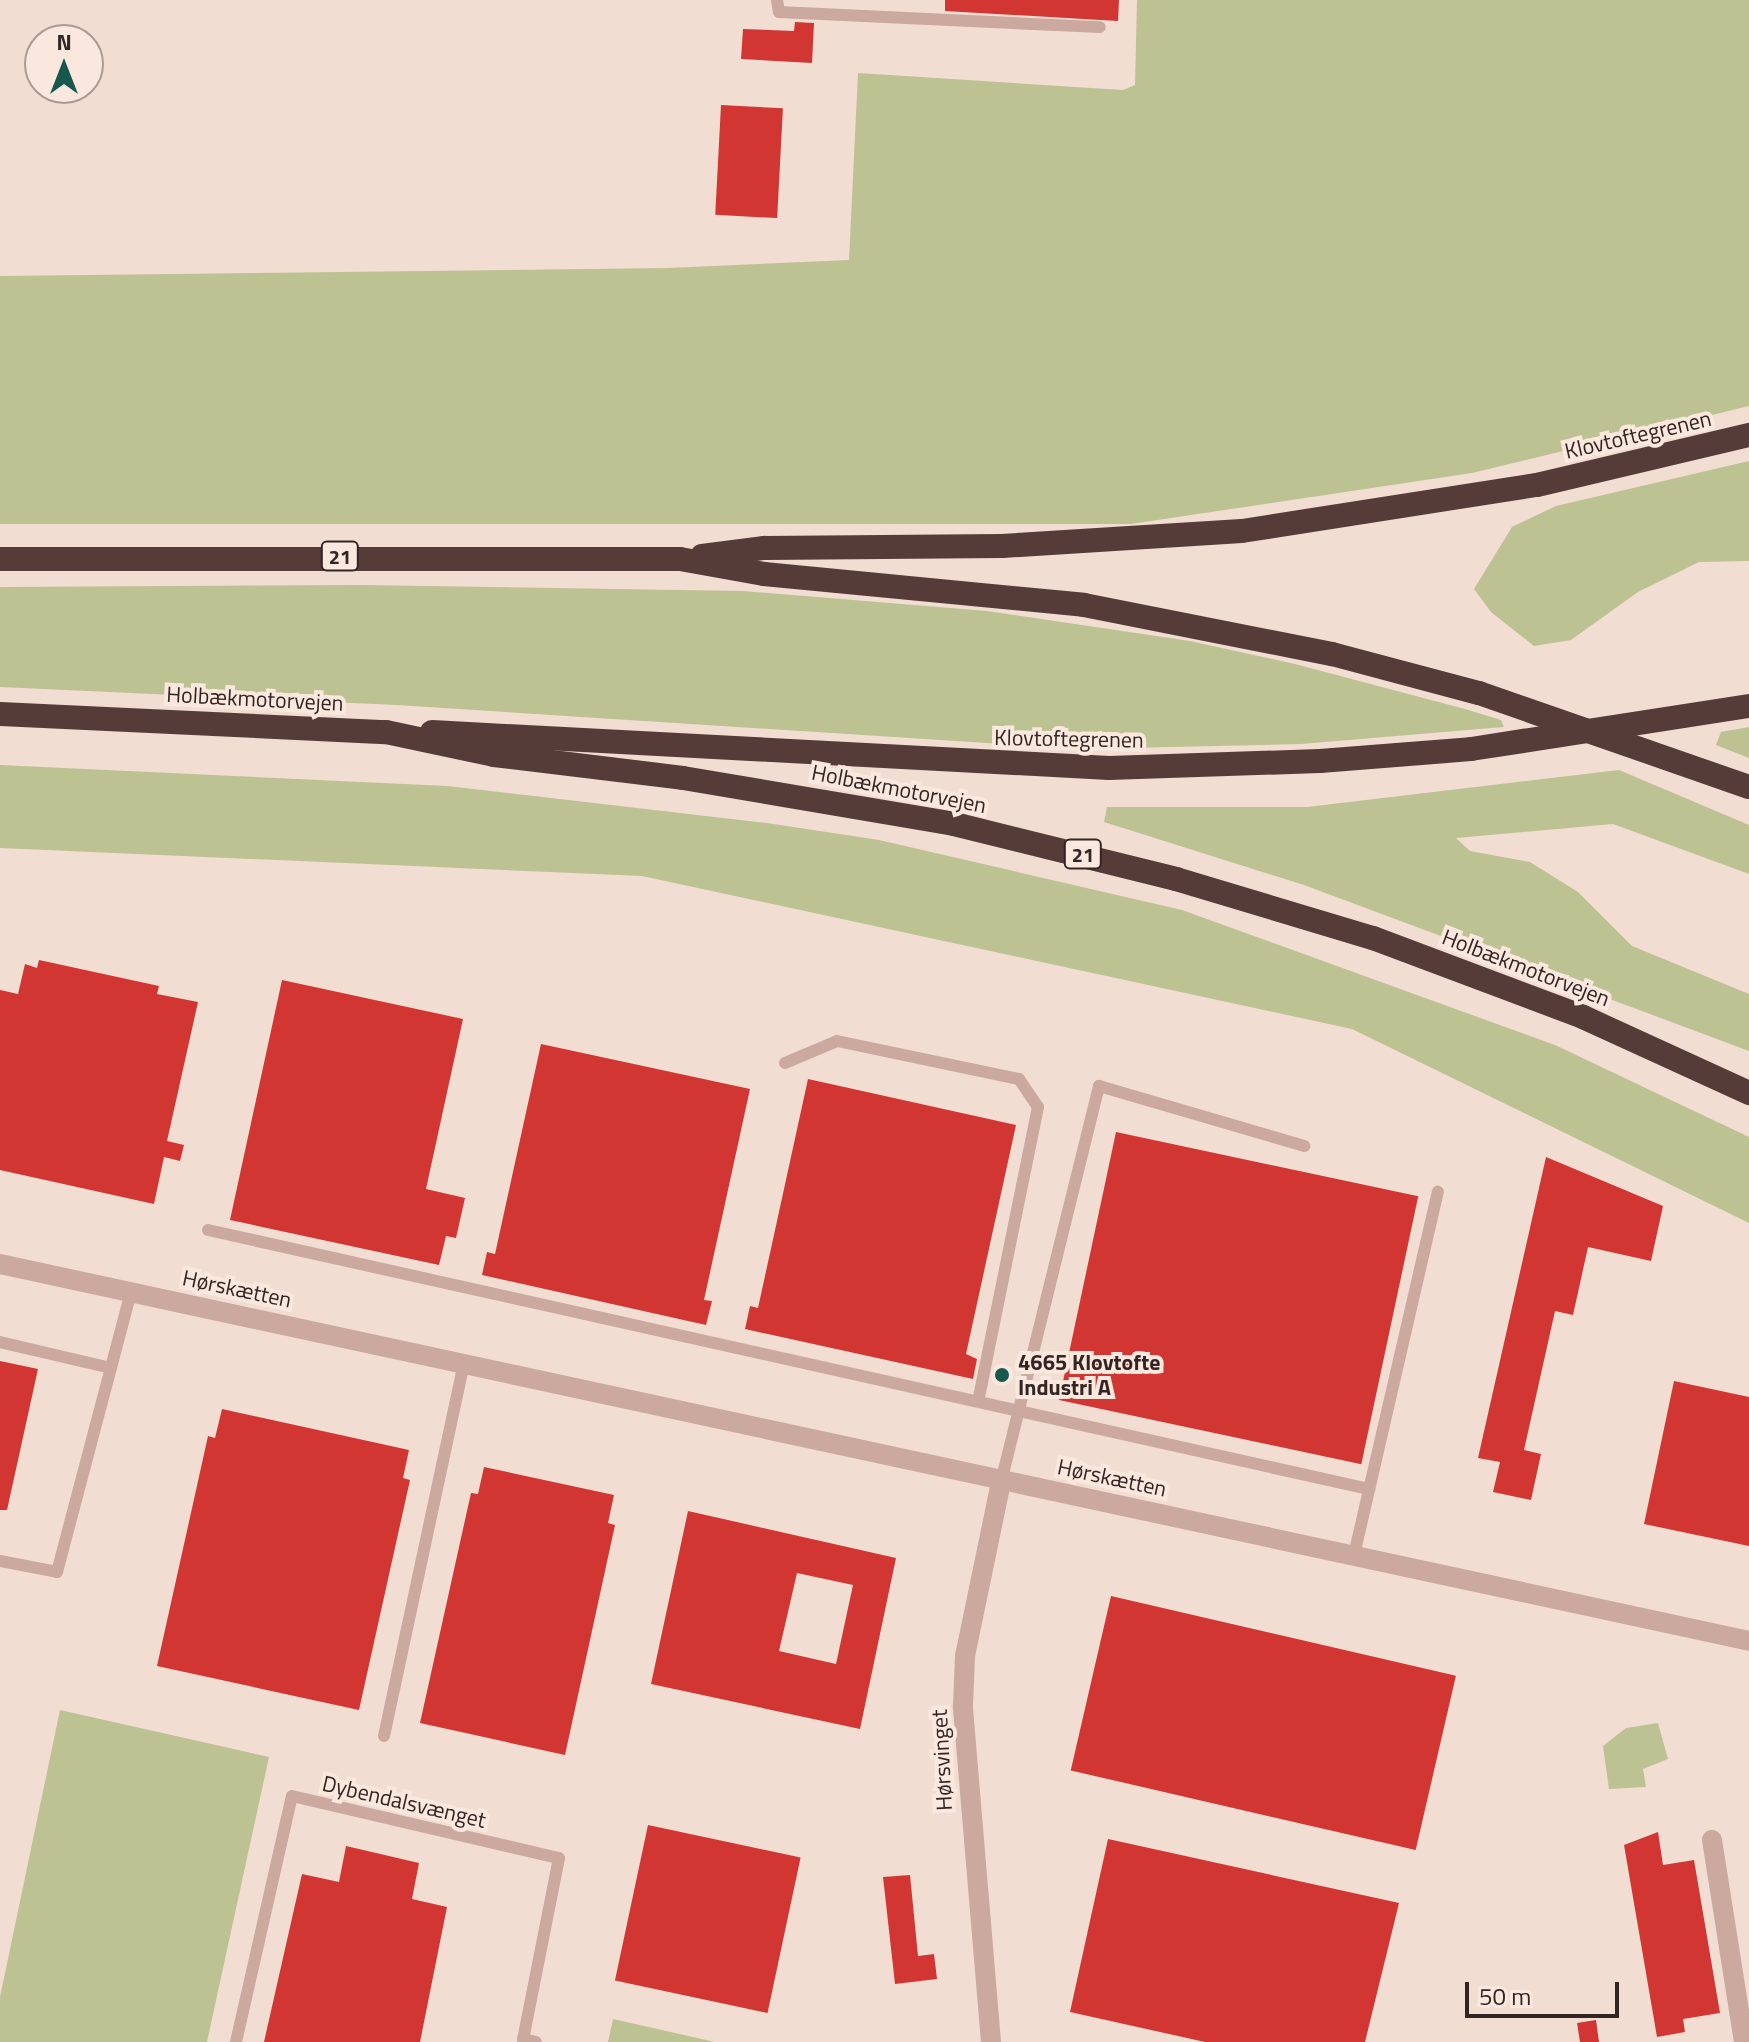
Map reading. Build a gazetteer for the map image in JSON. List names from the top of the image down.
{
  "streets": {
    "highway": ["Klovtoftegrenen", "21", "Holbækmotorvejen"],
    "street": ["Hørskætten", "Hørsvinget"],
    "lane": ["Dybendalsvænget"]
  },
  "crossings": [
    ["Klovtoftegrenen", "21"],
    ["Klovtoftegrenen", "Holbækmotorvejen"],
    ["Hørskætten", "Hørsvinget"]
  ],
  "places": ["4665 Klovtofte Industri A"],
  "scale_bar": "50 m",
  "north": "top"
}
